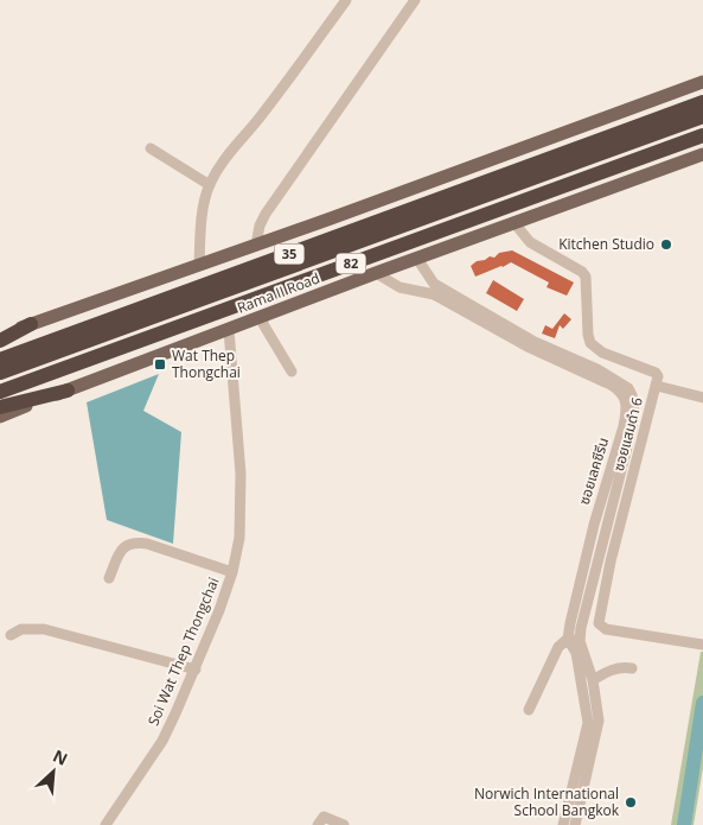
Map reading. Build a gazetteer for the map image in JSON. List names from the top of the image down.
{
  "streets": {
    "highway": ["35", "82", "Rama II Road"],
    "street": ["ซอยแสมดำ 6", "ซอยเลคซีรีน", "Soi Wat Thep Thongchai"]
  },
  "crossings": [
    ["35", "82"],
    ["82", "Rama II Road"],
    ["Rama II Road", "ซอยแสมดำ 6"],
    ["Rama II Road", "ซอยเลคซีรีน"],
    ["Rama II Road", "Soi Wat Thep Thongchai"]
  ],
  "places": {
    "other": ["Kitchen Studio", "Norwich International School Bangkok"],
    "transit": ["Wat Thep Thongchai"]
  },
  "north": "top right"
}
